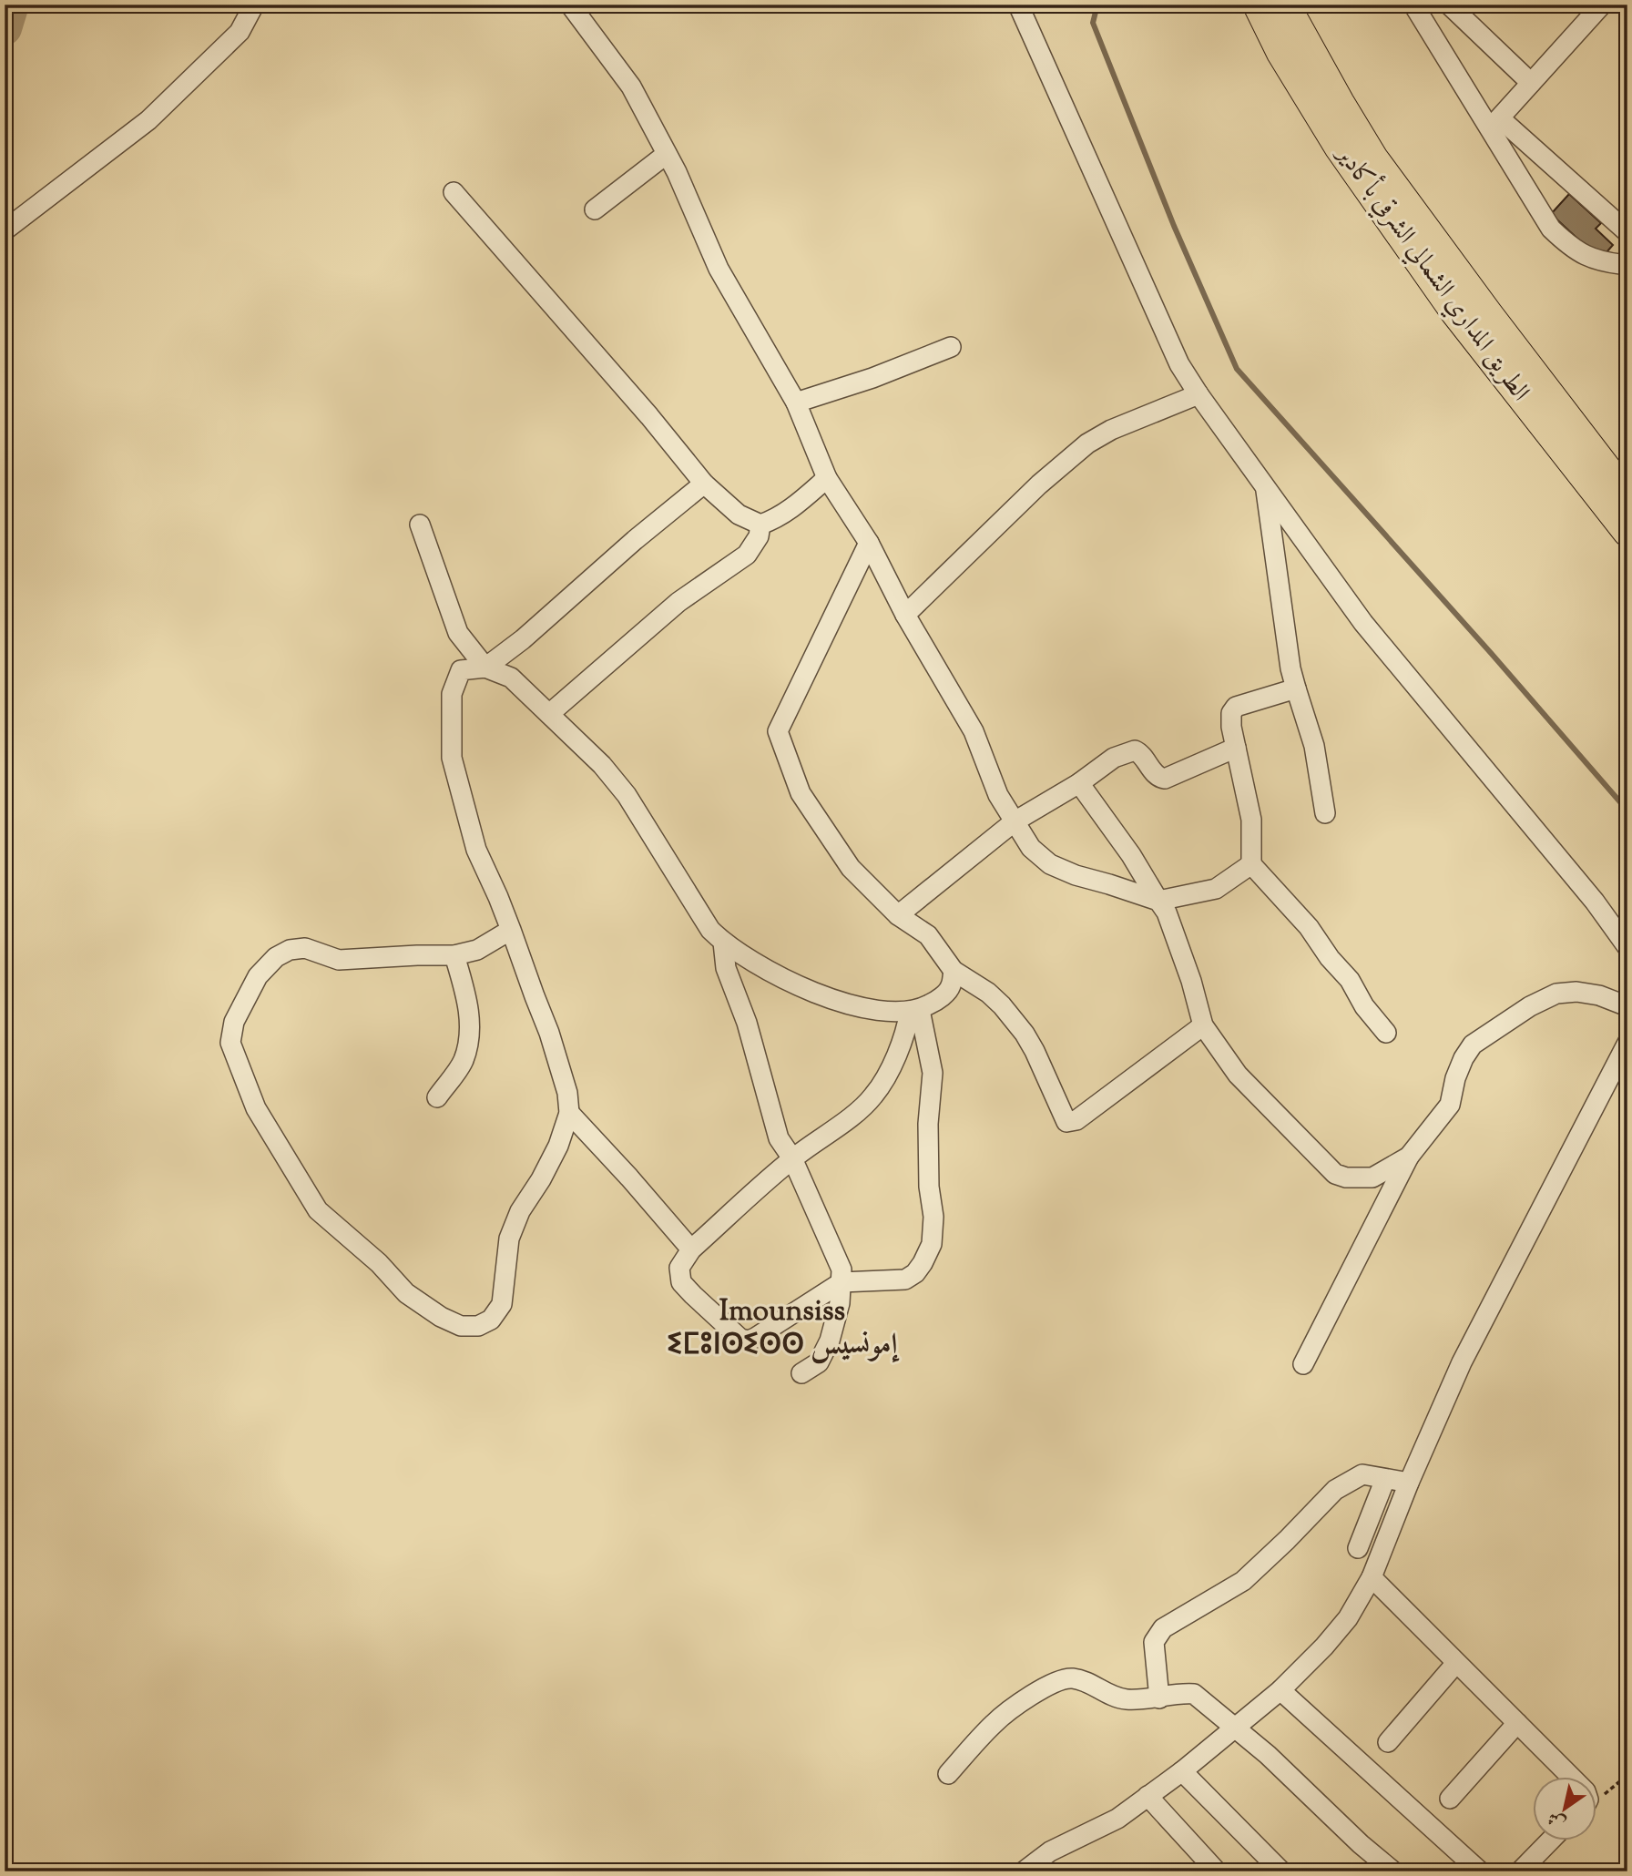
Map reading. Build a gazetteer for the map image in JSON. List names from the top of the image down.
{
  "streets": {
    "highway": ["الطريق المداري الشمالي الشرقي بأكادير"]
  },
  "districts": ["Imounsiss ⵉⵎⵓⵏⵙⵉⵙⵙ إمونسيس"],
  "north": "bottom left"
}
